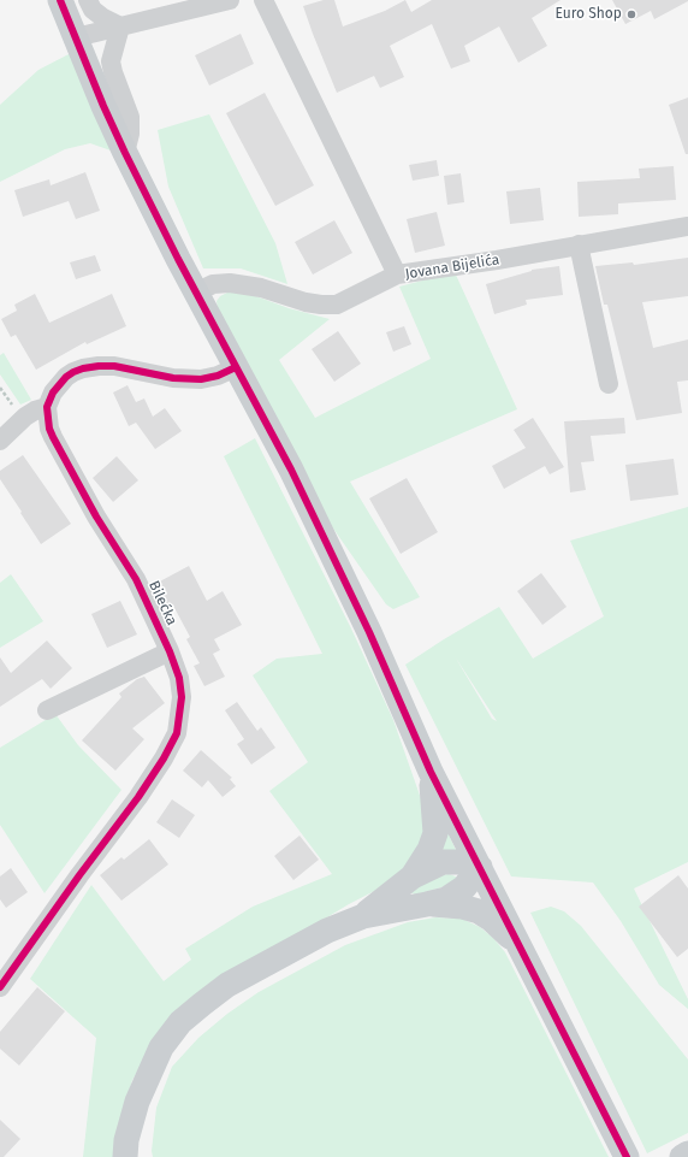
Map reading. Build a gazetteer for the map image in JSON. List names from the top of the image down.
{
  "streets": {
    "street": ["Jovana Bijelića", "Bilećka"]
  },
  "places": ["Euro Shop"]
}
